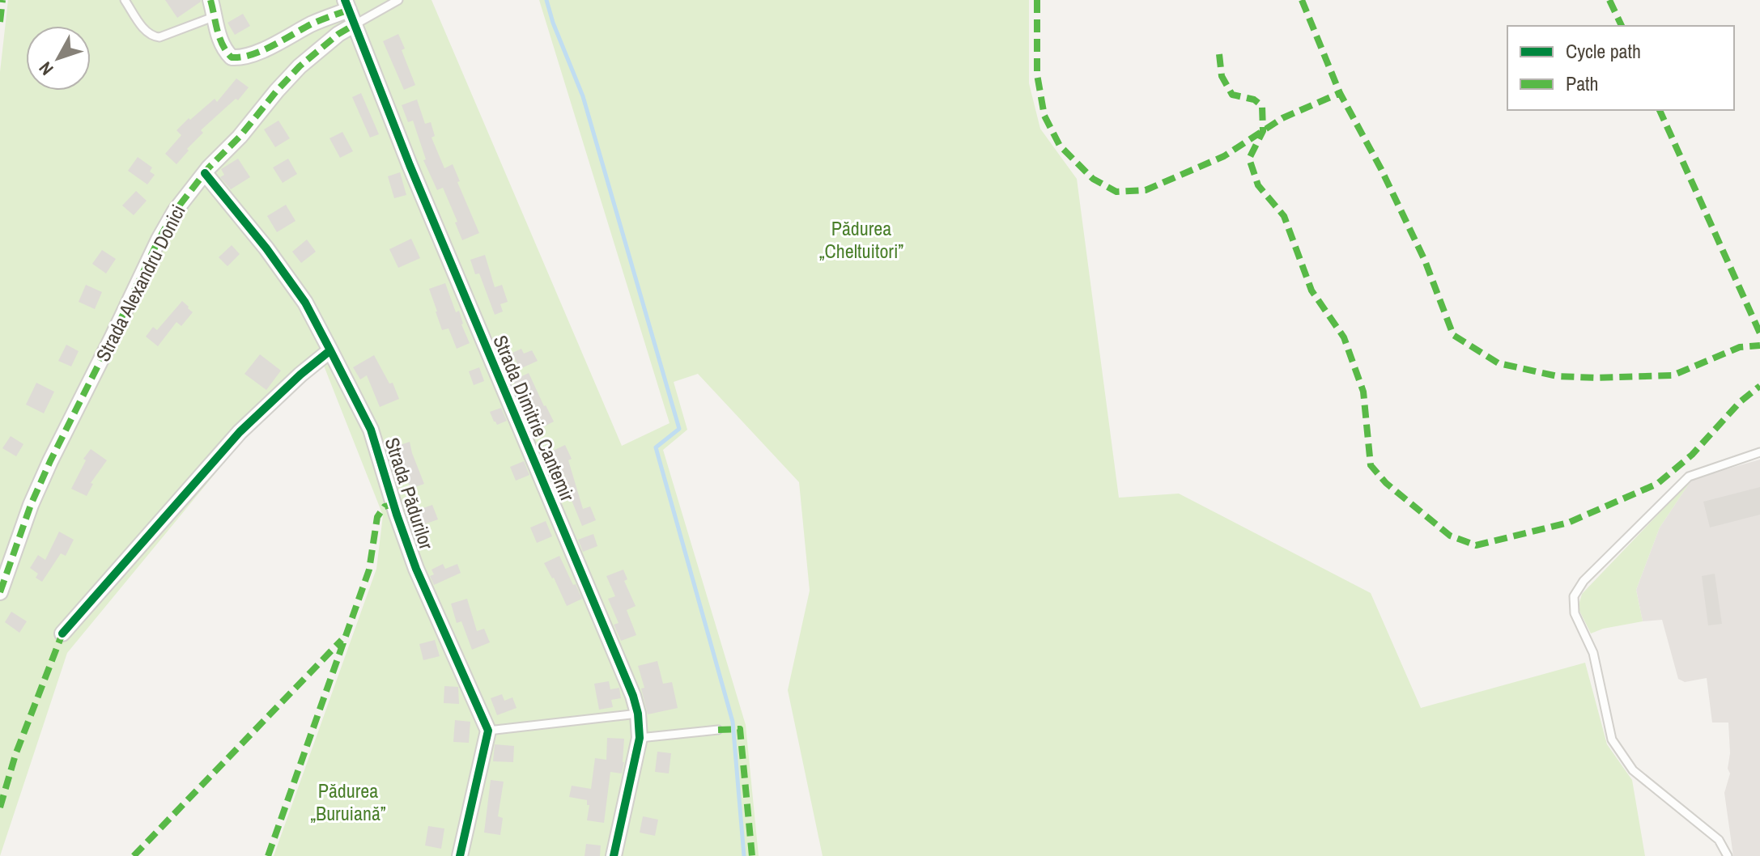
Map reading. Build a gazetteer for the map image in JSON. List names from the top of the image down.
{
  "streets": {
    "street": ["Strada Alexandru Donici", "Strada Dimitrie Cantemir", "Strada Pădurilor"]
  },
  "crossings": [
    ["Strada Alexandru Donici", "Strada Dimitrie Cantemir"],
    ["Strada Alexandru Donici", "Strada Pădurilor"]
  ],
  "parks": ["Pădurea „Cheltuitori”", "Pădurea „Buruiană”"],
  "legend": ["Cycle path", "Path"],
  "north": "bottom left"
}
